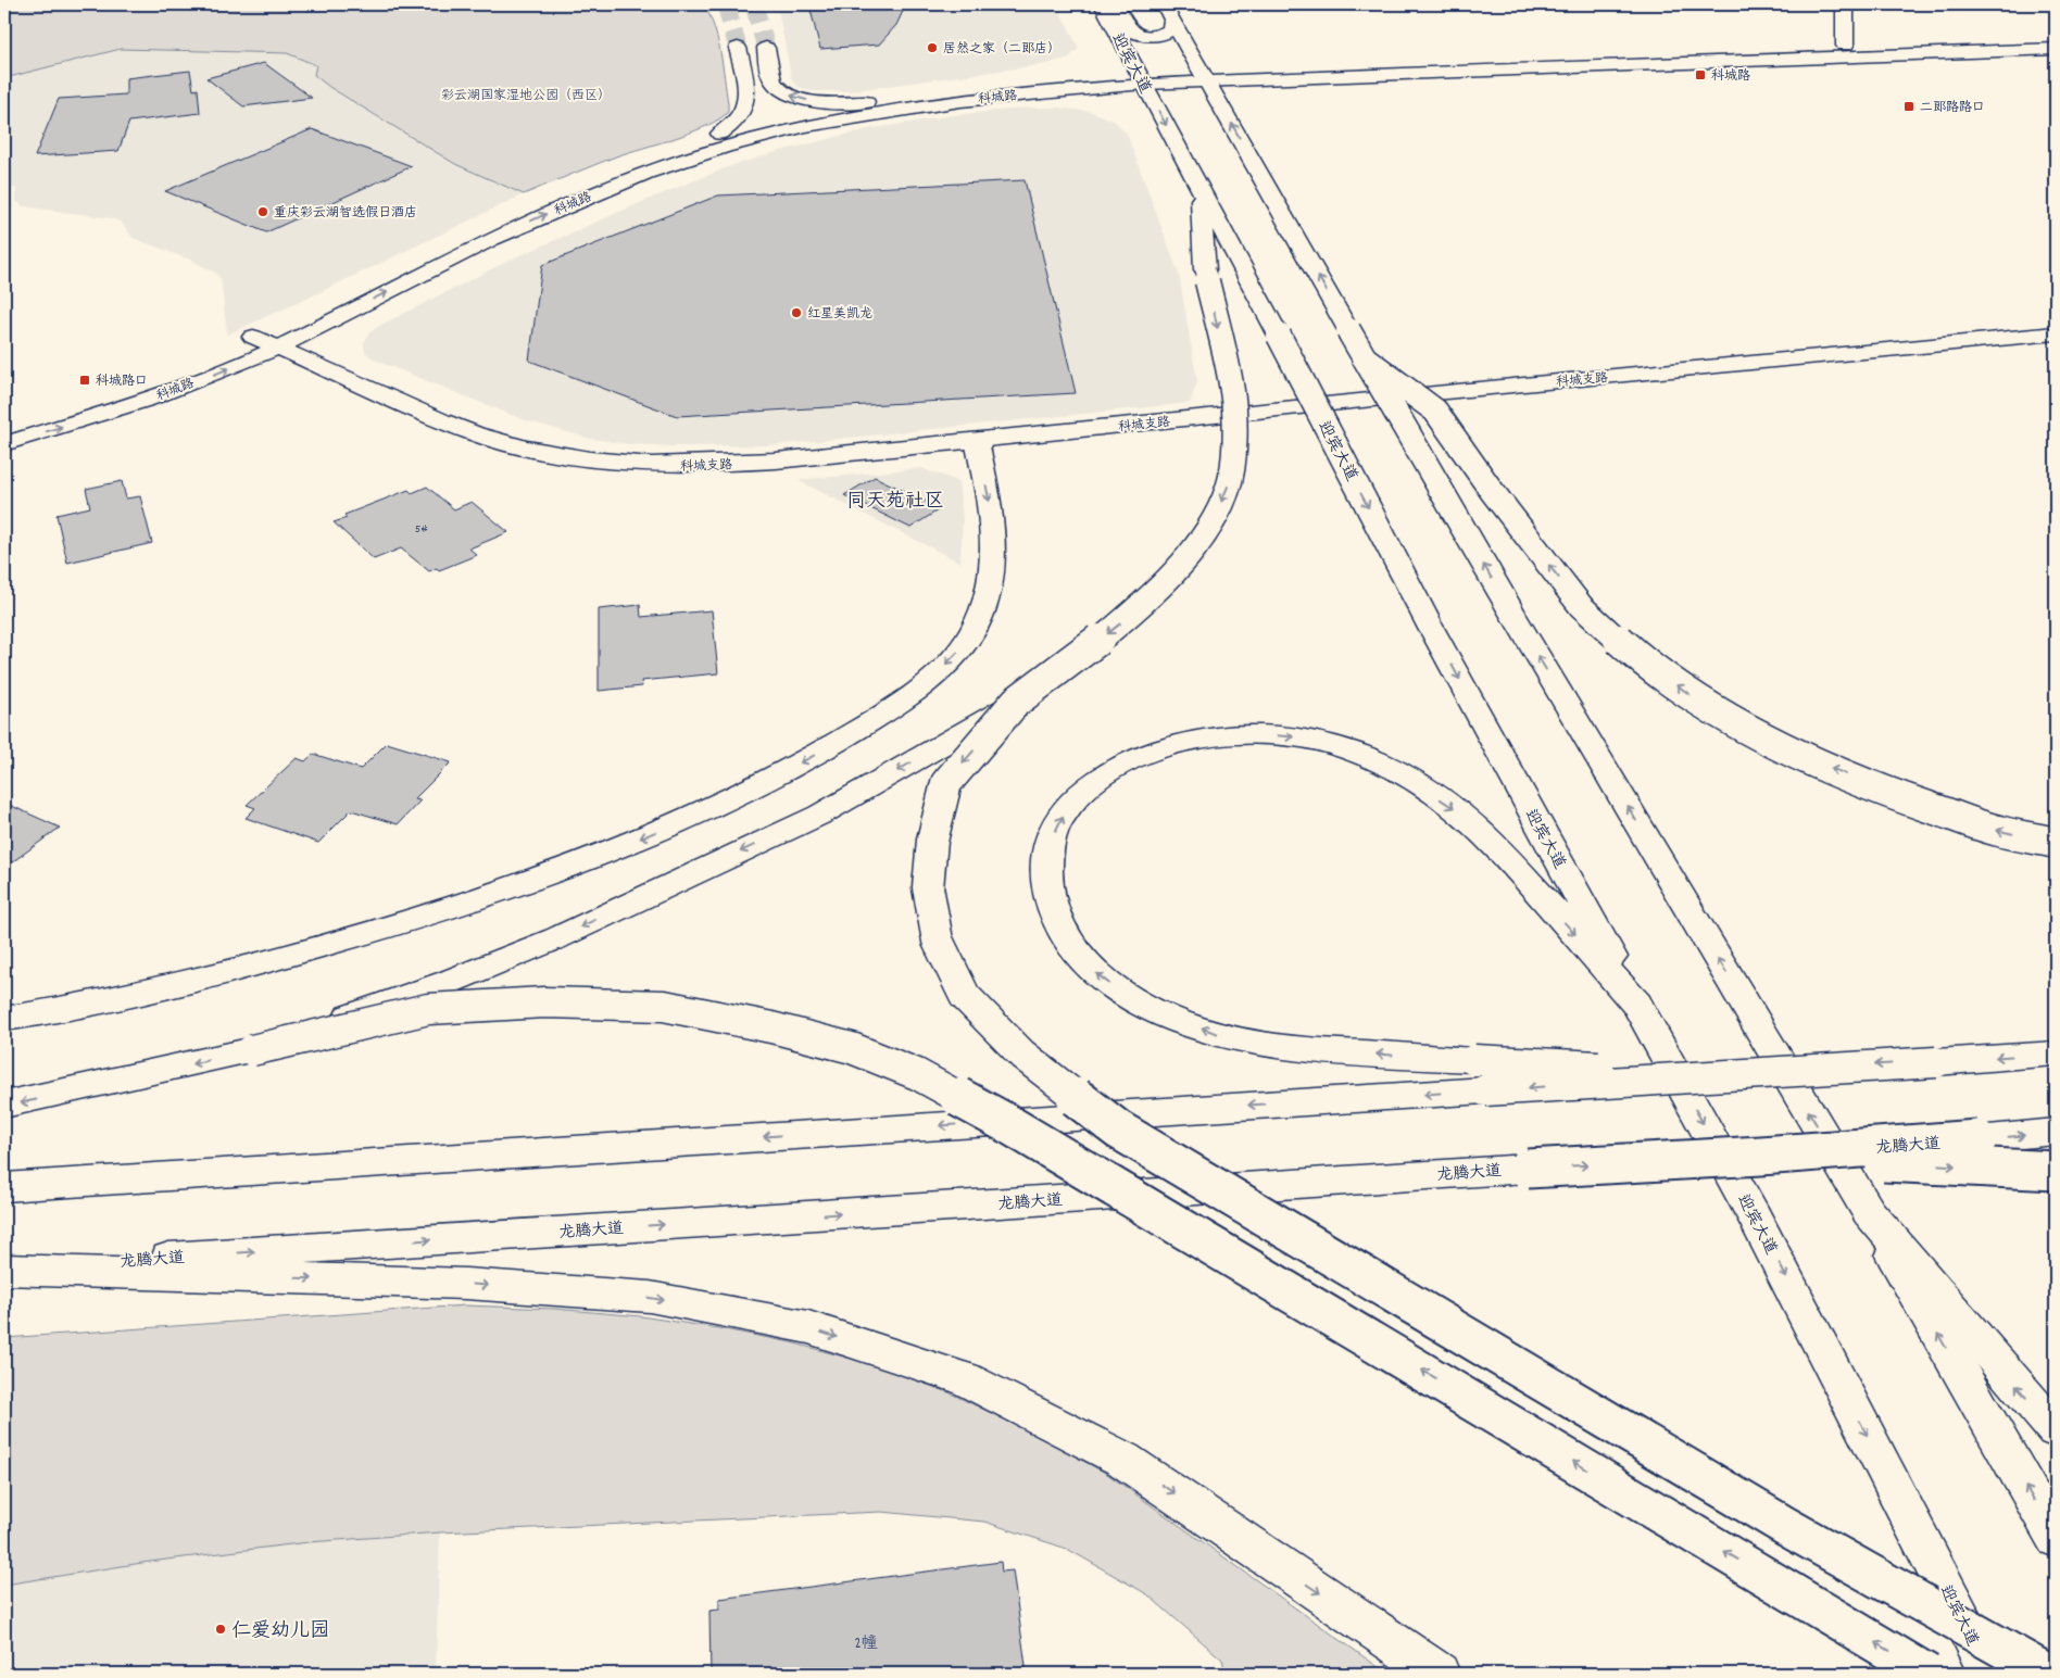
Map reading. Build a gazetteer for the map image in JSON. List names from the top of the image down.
{
  "streets": {
    "main road": [
      "迎宾大道",
      "科城路",
      "科城支路",
      "龙腾大道"
    ]
  },
  "crossings": [
    ["迎宾大道", "科城路"],
    ["科城路", "科城支路"]
  ],
  "districts": ["同天苑社区"],
  "parks": ["彩云湖国家湿地公园（西区）"],
  "places": {
    "other": [
      "居然之家（二郎店）",
      "重庆彩云湖智选假日酒店",
      "红星美凯龙",
      "仁爱幼儿园"
    ],
    "transit": ["科城路", "二郎路路口", "科城路口"]
  },
  "house_numbers": ["5#", "2幢"]
}
